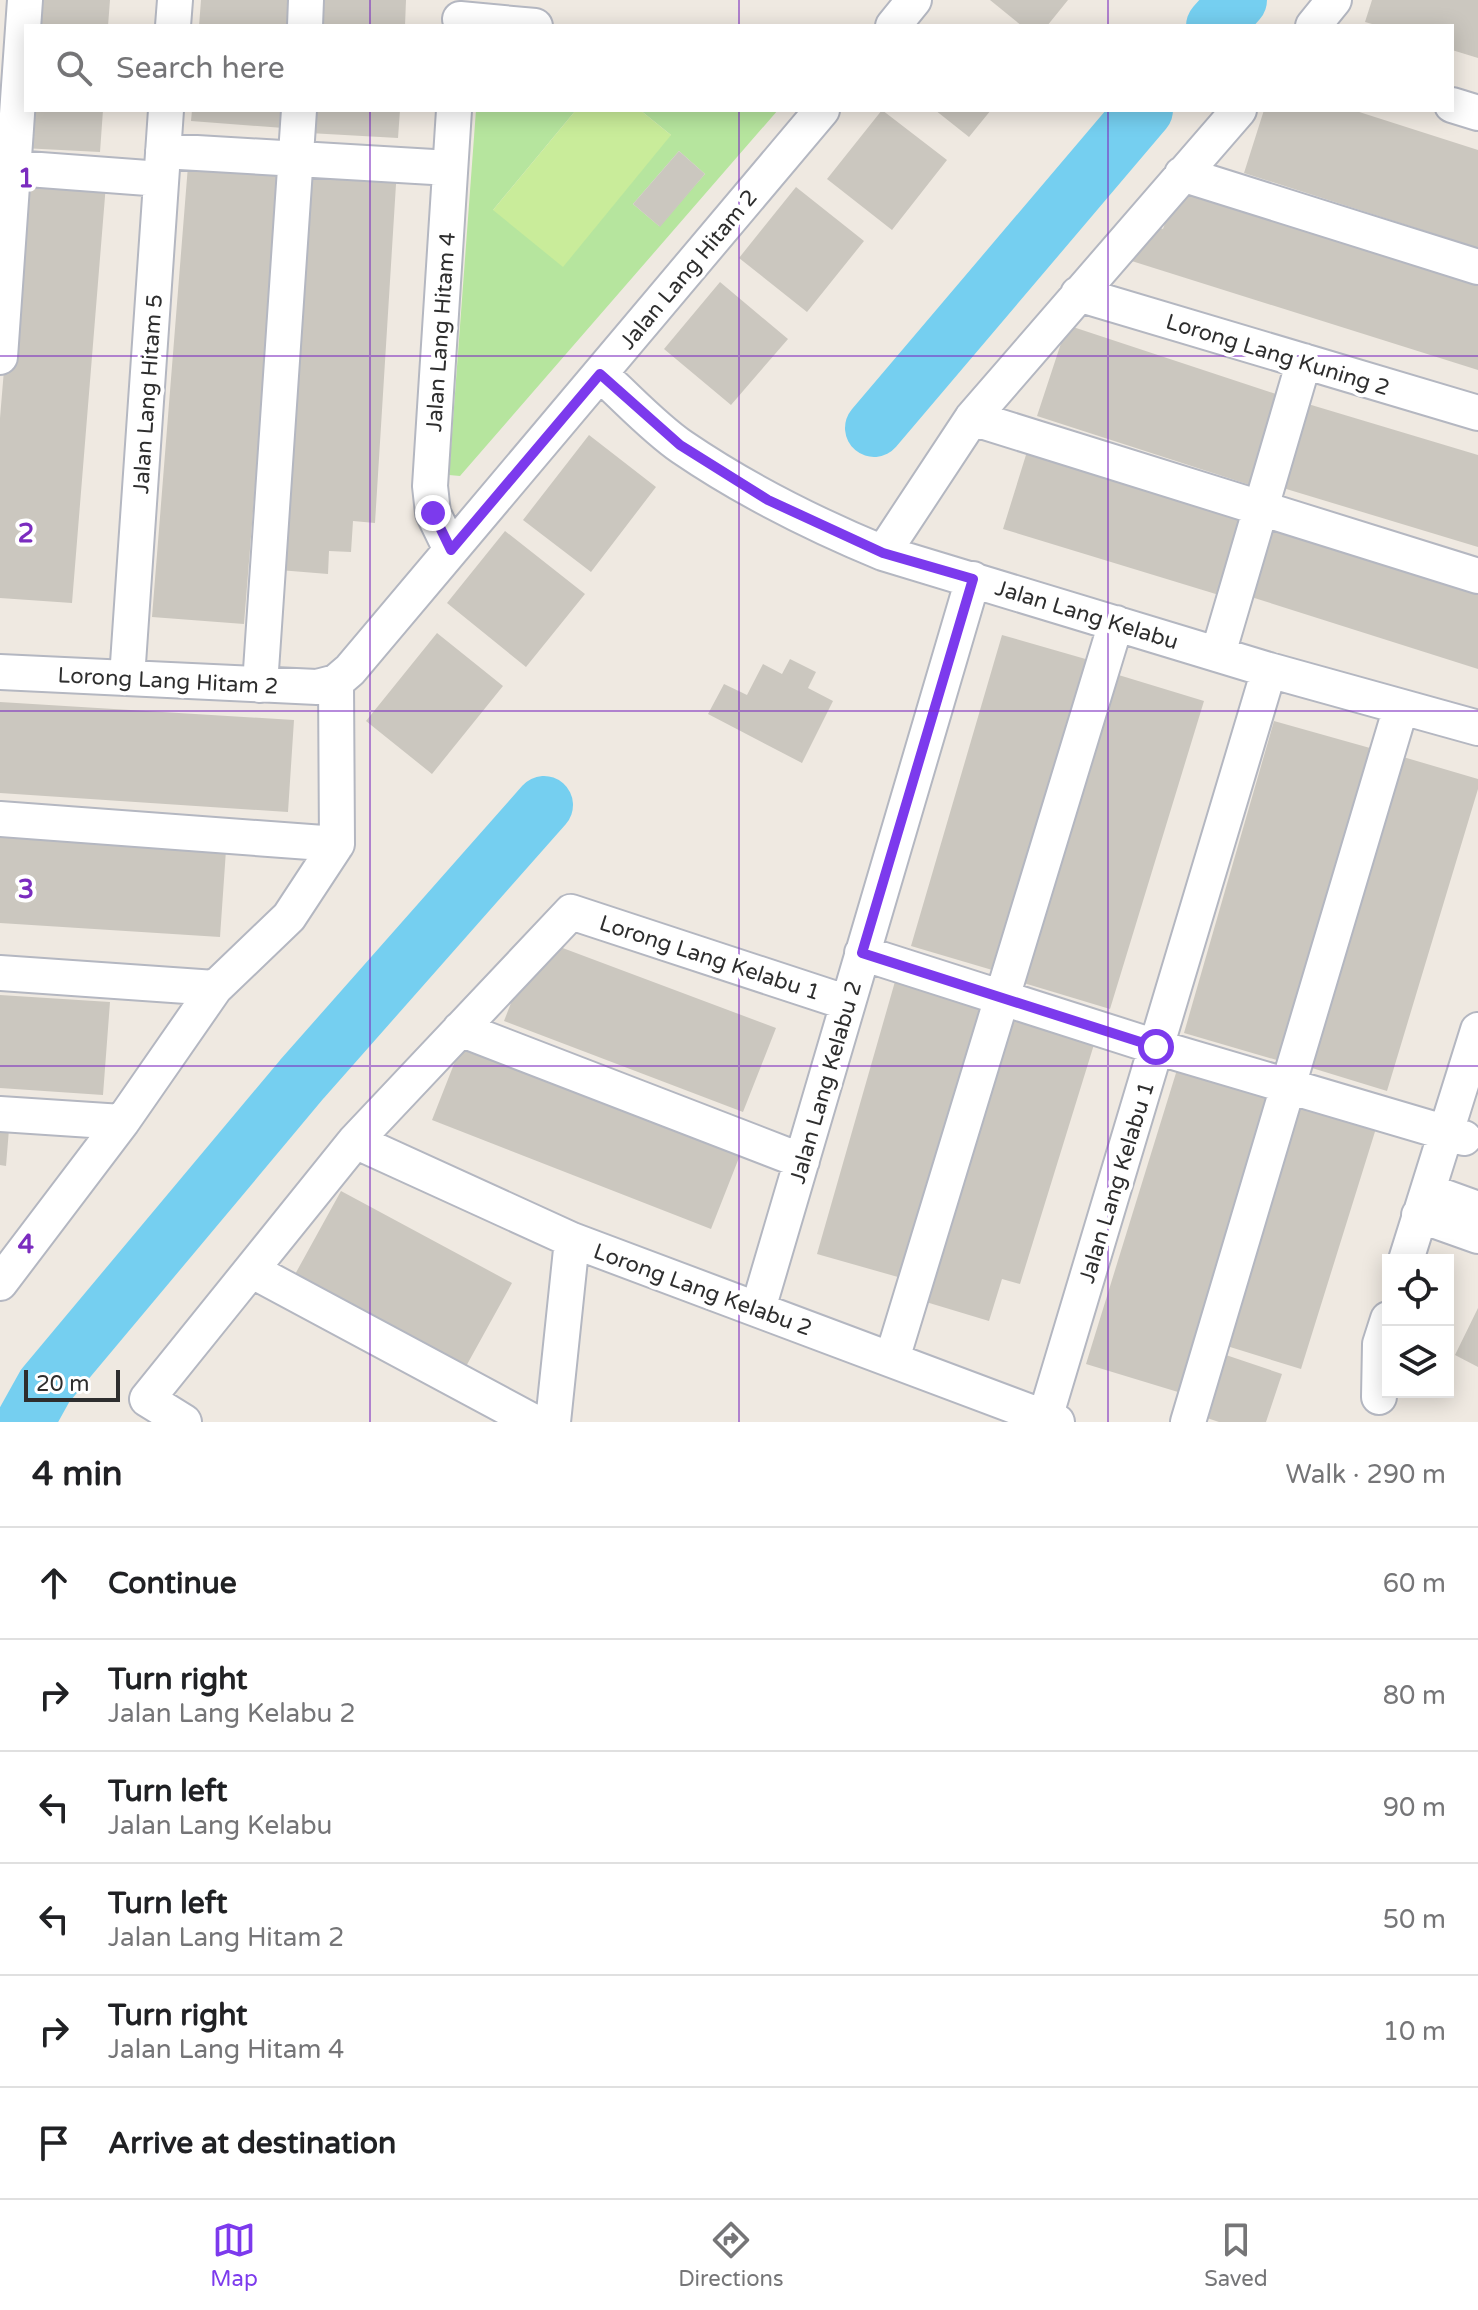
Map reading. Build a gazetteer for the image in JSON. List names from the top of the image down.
{
  "streets": {
    "street": [
      "Jalan Lang Hitam 2",
      "Jalan Lang Hitam 4",
      "Lorong Lang Kuning 2",
      "Jalan Lang Hitam 5",
      "Jalan Lang Kelabu",
      "Lorong Lang Hitam 2",
      "Lorong Lang Kelabu 1",
      "Jalan Lang Kelabu 2",
      "Jalan Lang Kelabu 1",
      "Lorong Lang Kelabu 2"
    ]
  },
  "crossings": [
    ["Jalan Lang Hitam 2", "Jalan Lang Hitam 4"],
    ["Jalan Lang Hitam 2", "Jalan Lang Kelabu"],
    ["Jalan Lang Hitam 2", "Lorong Lang Hitam 2"],
    ["Jalan Lang Hitam 5", "Lorong Lang Hitam 2"],
    ["Jalan Lang Kelabu", "Jalan Lang Kelabu 2"],
    ["Jalan Lang Kelabu", "Jalan Lang Kelabu 1"],
    ["Lorong Lang Kelabu 1", "Jalan Lang Kelabu 2"],
    ["Jalan Lang Kelabu 2", "Lorong Lang Kelabu 2"],
    ["Jalan Lang Kelabu 1", "Lorong Lang Kelabu 2"]
  ],
  "scale_bar": "20 m",
  "page": {
    "search": "Search here",
    "scale": "20 m",
    "heading": ["4 min", "Walk · 290 m"],
    "list": [
      ["Continue", "60 m"],
      ["Turn right", "Jalan Lang Kelabu 2", "80 m"],
      ["Turn left", "Jalan Lang Kelabu", "90 m"],
      ["Turn left", "Jalan Lang Hitam 2", "50 m"],
      ["Turn right", "Jalan Lang Hitam 4", "10 m"],
      "Arrive at destination"
    ],
    "nav": ["Map", "Directions", "Saved"]
  },
  "grid": {
    "rows": [
      "1",
      "2",
      "3",
      "4"
    ]
  }
}
